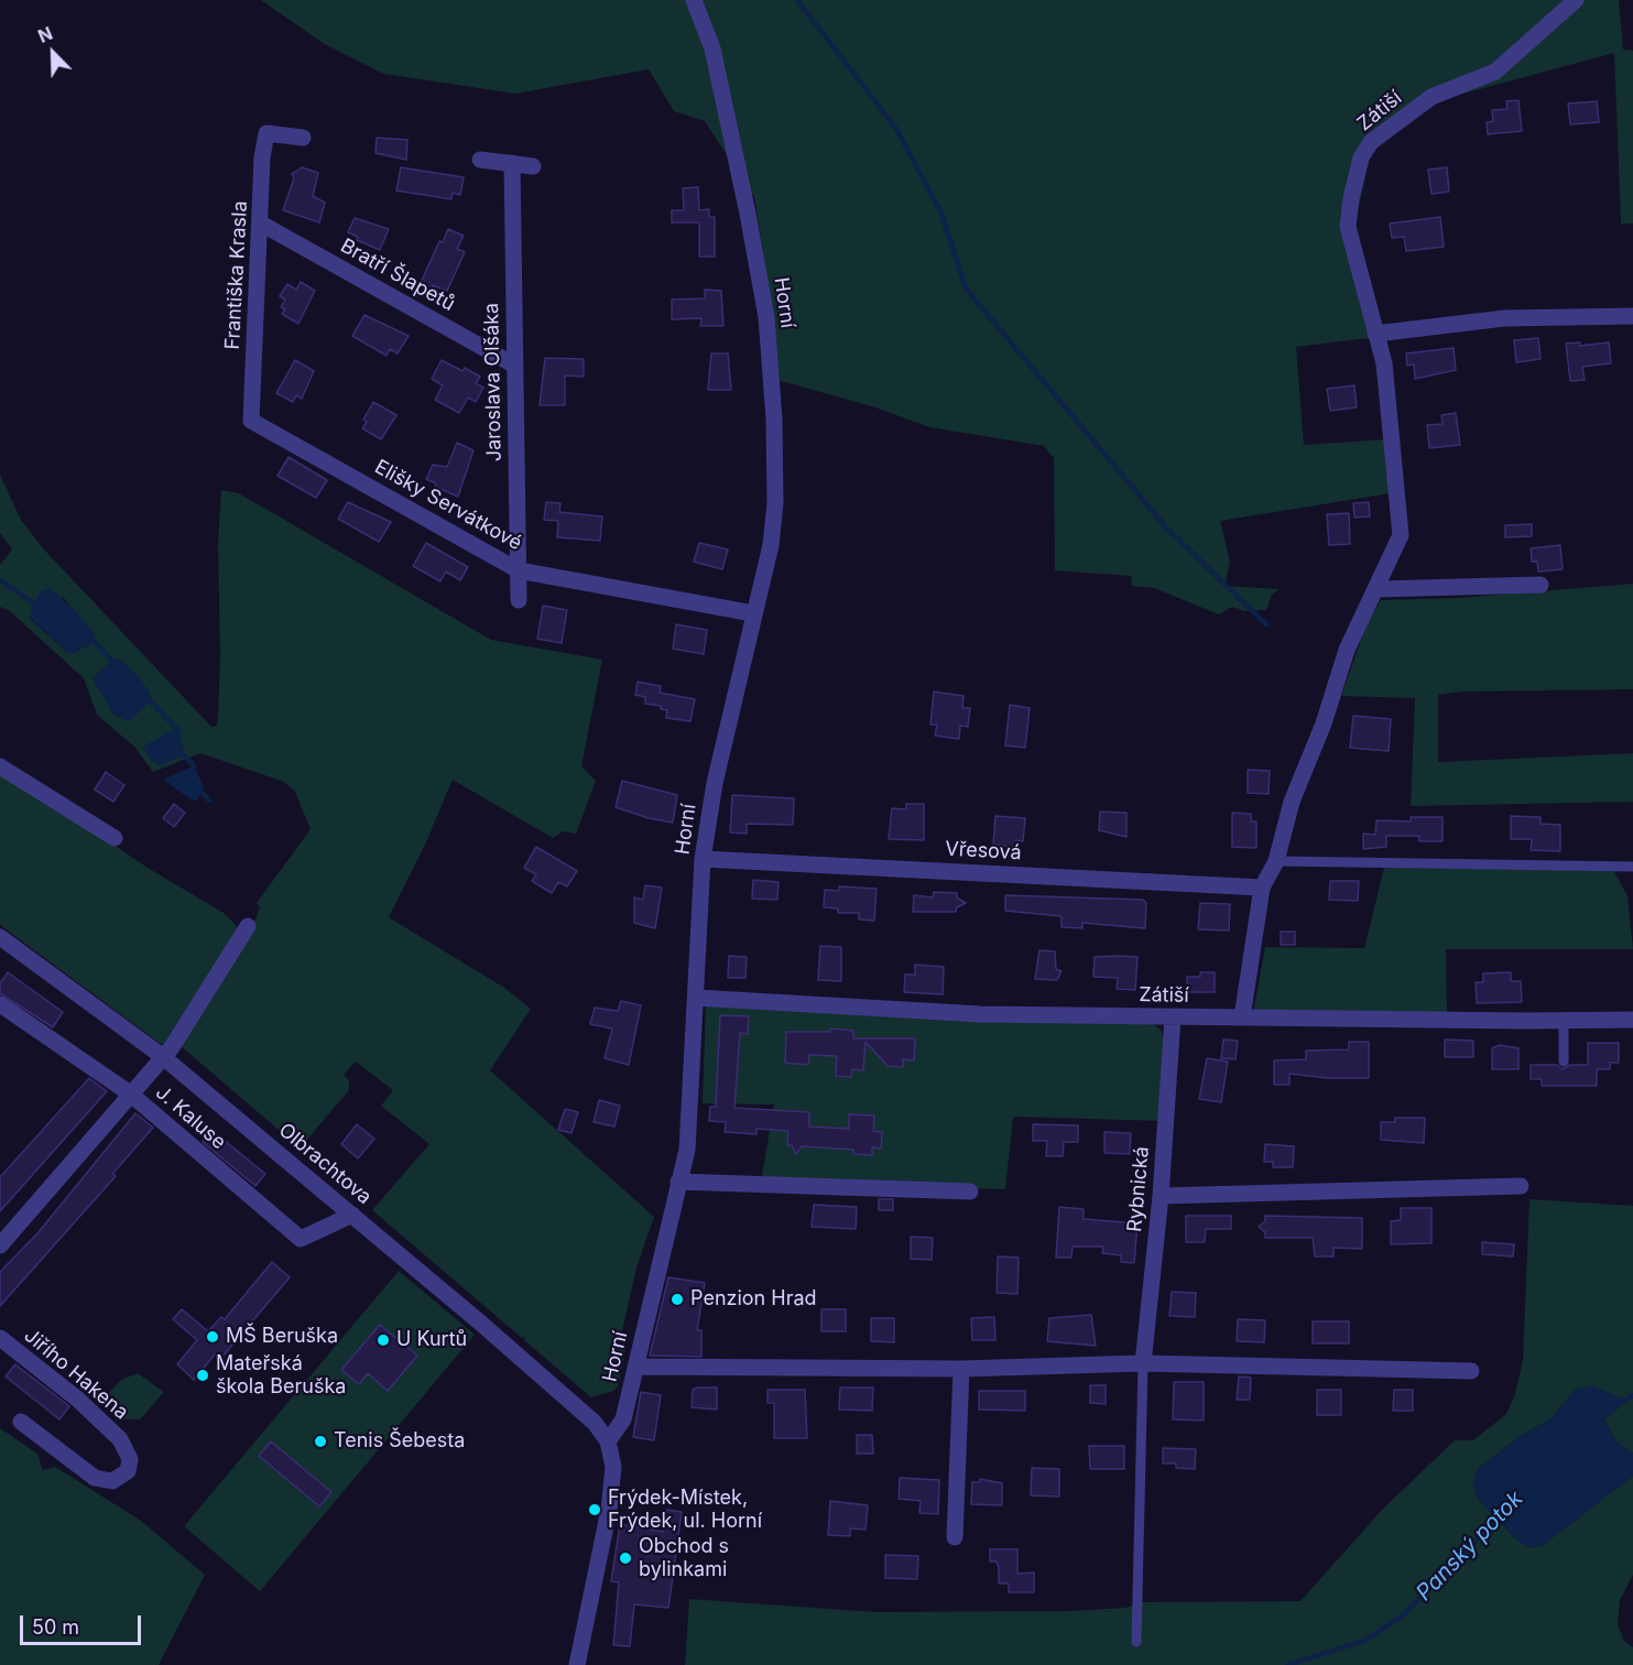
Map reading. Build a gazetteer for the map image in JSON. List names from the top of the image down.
{
  "streets": {
    "street": [
      "Zátiší",
      "Františka Krasla",
      "Bratří Šlapetů",
      "Horní",
      "Jaroslava Olšáka",
      "Elišky Servátkové",
      "Vřesová",
      "J. Kaluse",
      "Olbrachtova",
      "Rybnická",
      "Jiřího Hakena"
    ]
  },
  "crossings": [
    ["Zátiší", "Horní"],
    ["Zátiší", "Vřesová"],
    ["Zátiší", "Rybnická"],
    ["Františka Krasla", "Bratří Šlapetů"],
    ["Františka Krasla", "Elišky Servátkové"],
    ["Bratří Šlapetů", "Jaroslava Olšáka"],
    ["Horní", "Elišky Servátkové"],
    ["Horní", "Vřesová"],
    ["Horní", "Olbrachtova"],
    ["Jaroslava Olšáka", "Elišky Servátkové"],
    ["J. Kaluse", "Olbrachtova"]
  ],
  "water": ["Panský potok"],
  "places": [
    "Penzion Hrad",
    "MŠ Beruška",
    "U Kurtů",
    "Mateřská škola Beruška",
    "Tenis Šebesta",
    "Frýdek-Místek, Frýdek, ul. Horní",
    "Obchod s bylinkami"
  ],
  "scale_bar": "50 m",
  "north": "top left"
}
